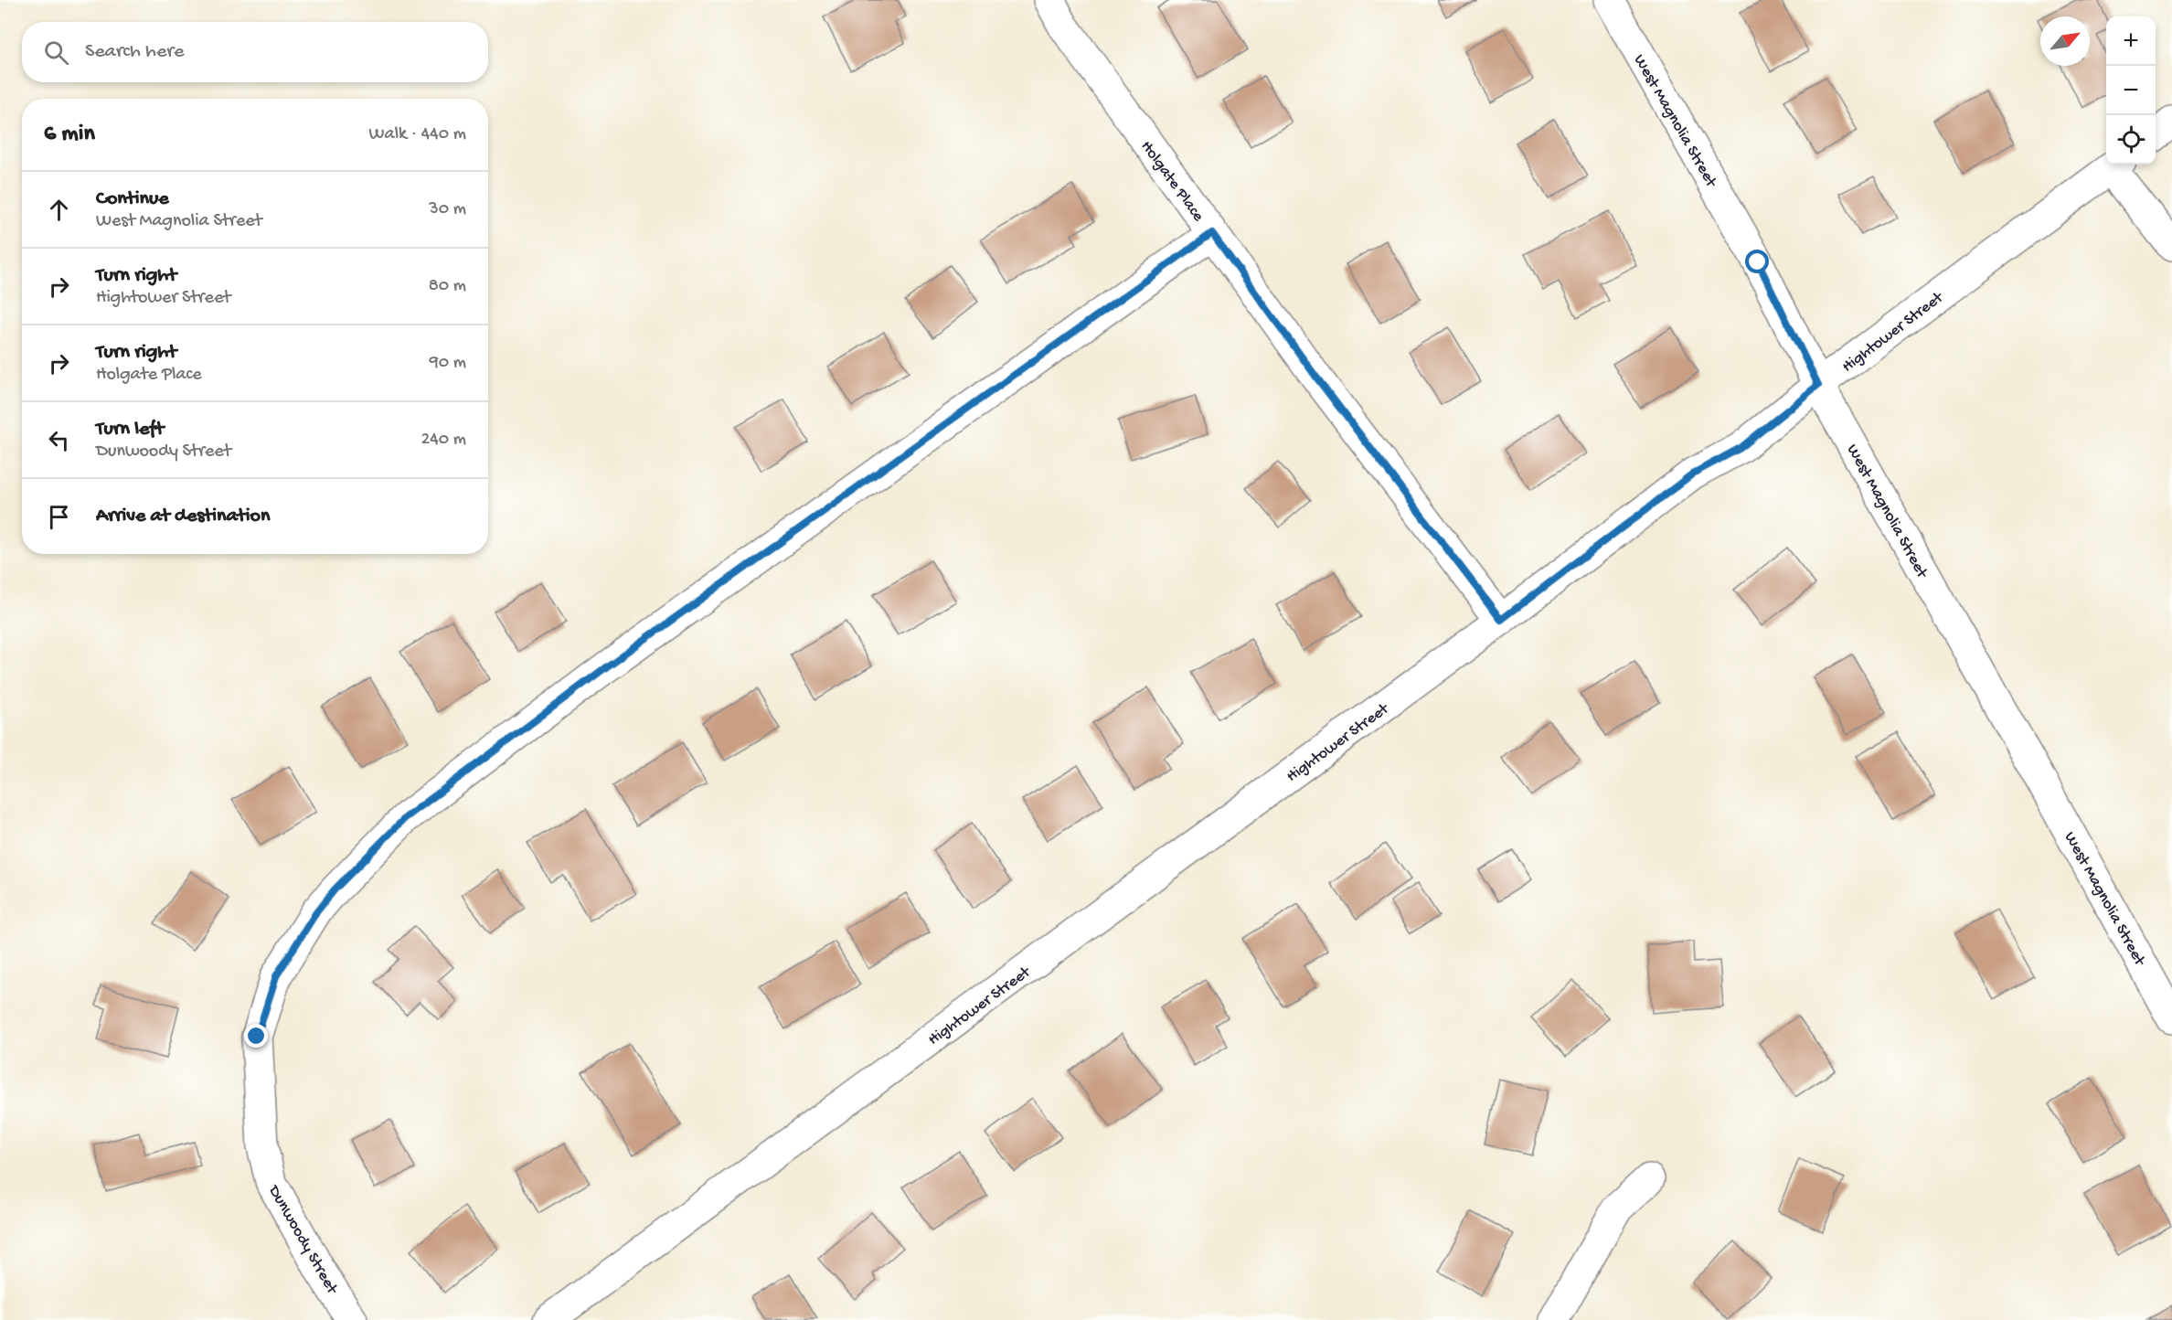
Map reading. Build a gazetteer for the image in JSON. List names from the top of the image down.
{
  "streets": {
    "street": [
      "West Magnolia Street",
      "Holgate Place",
      "Hightower Street",
      "Dunwoody Street"
    ]
  },
  "crossings": [
    ["West Magnolia Street", "Hightower Street"],
    ["Holgate Place", "Hightower Street"],
    ["Holgate Place", "Dunwoody Street"]
  ],
  "north": "top right",
  "page": {
    "map_buttons": ["+", "−"],
    "search": "Search here",
    "heading": ["6 min", "Walk · 440 m"],
    "list": [
      ["Continue", "West Magnolia Street", "30 m"],
      ["Turn right", "Hightower Street", "80 m"],
      ["Turn right", "Holgate Place", "90 m"],
      ["Turn left", "Dunwoody Street", "240 m"],
      "Arrive at destination"
    ]
  }
}
